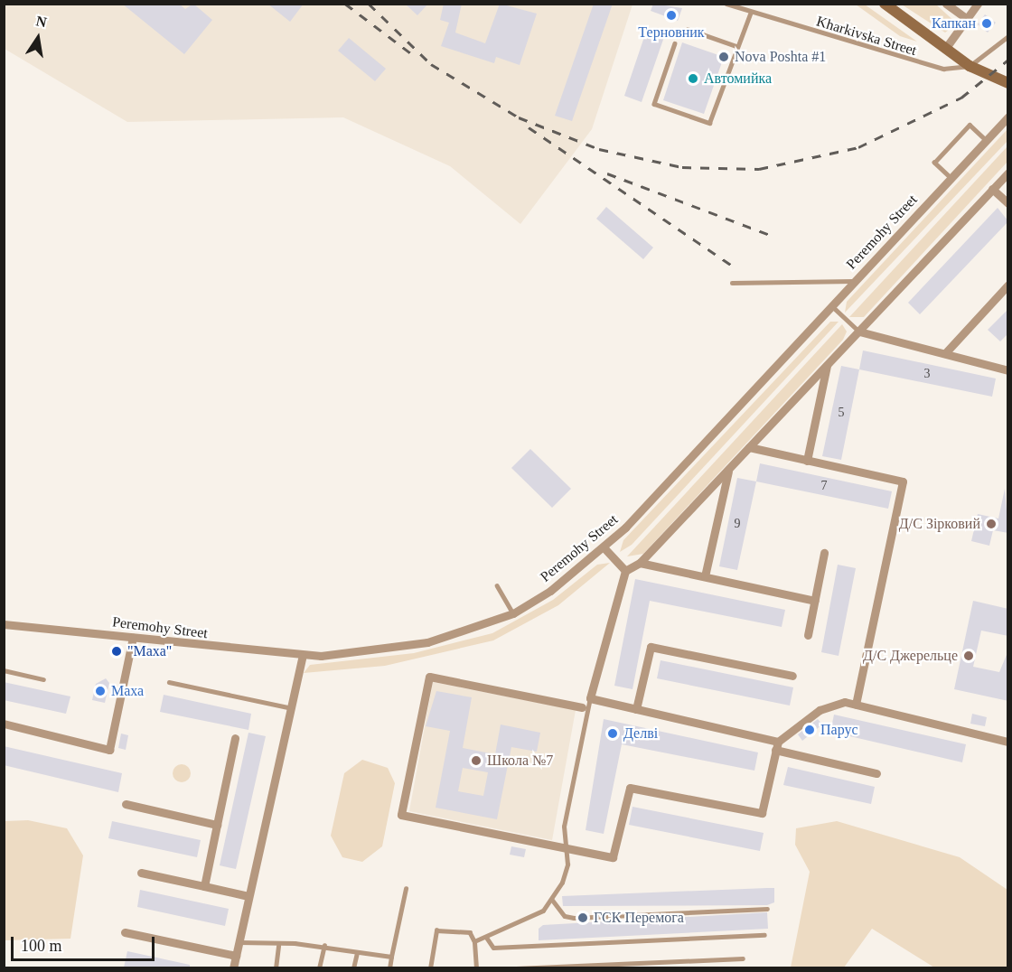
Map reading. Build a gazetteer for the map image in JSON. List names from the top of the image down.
{
  "streets": {
    "street": ["Peremohy Street"],
    "lane": ["Kharkivska Street"]
  },
  "places": [
    "Терновник",
    "Капкан",
    "Nova Poshta #1",
    "Автомийка",
    "Д/С Зірковий",
    "\"Маха\"",
    "Д/С Джерельце",
    "Маха",
    "Парус",
    "Делві",
    "Школа №7",
    "ГСК Перемога"
  ],
  "house_numbers": [
    "3",
    "5",
    "7",
    "9"
  ],
  "scale_bar": "100 m",
  "north": "top"
}
